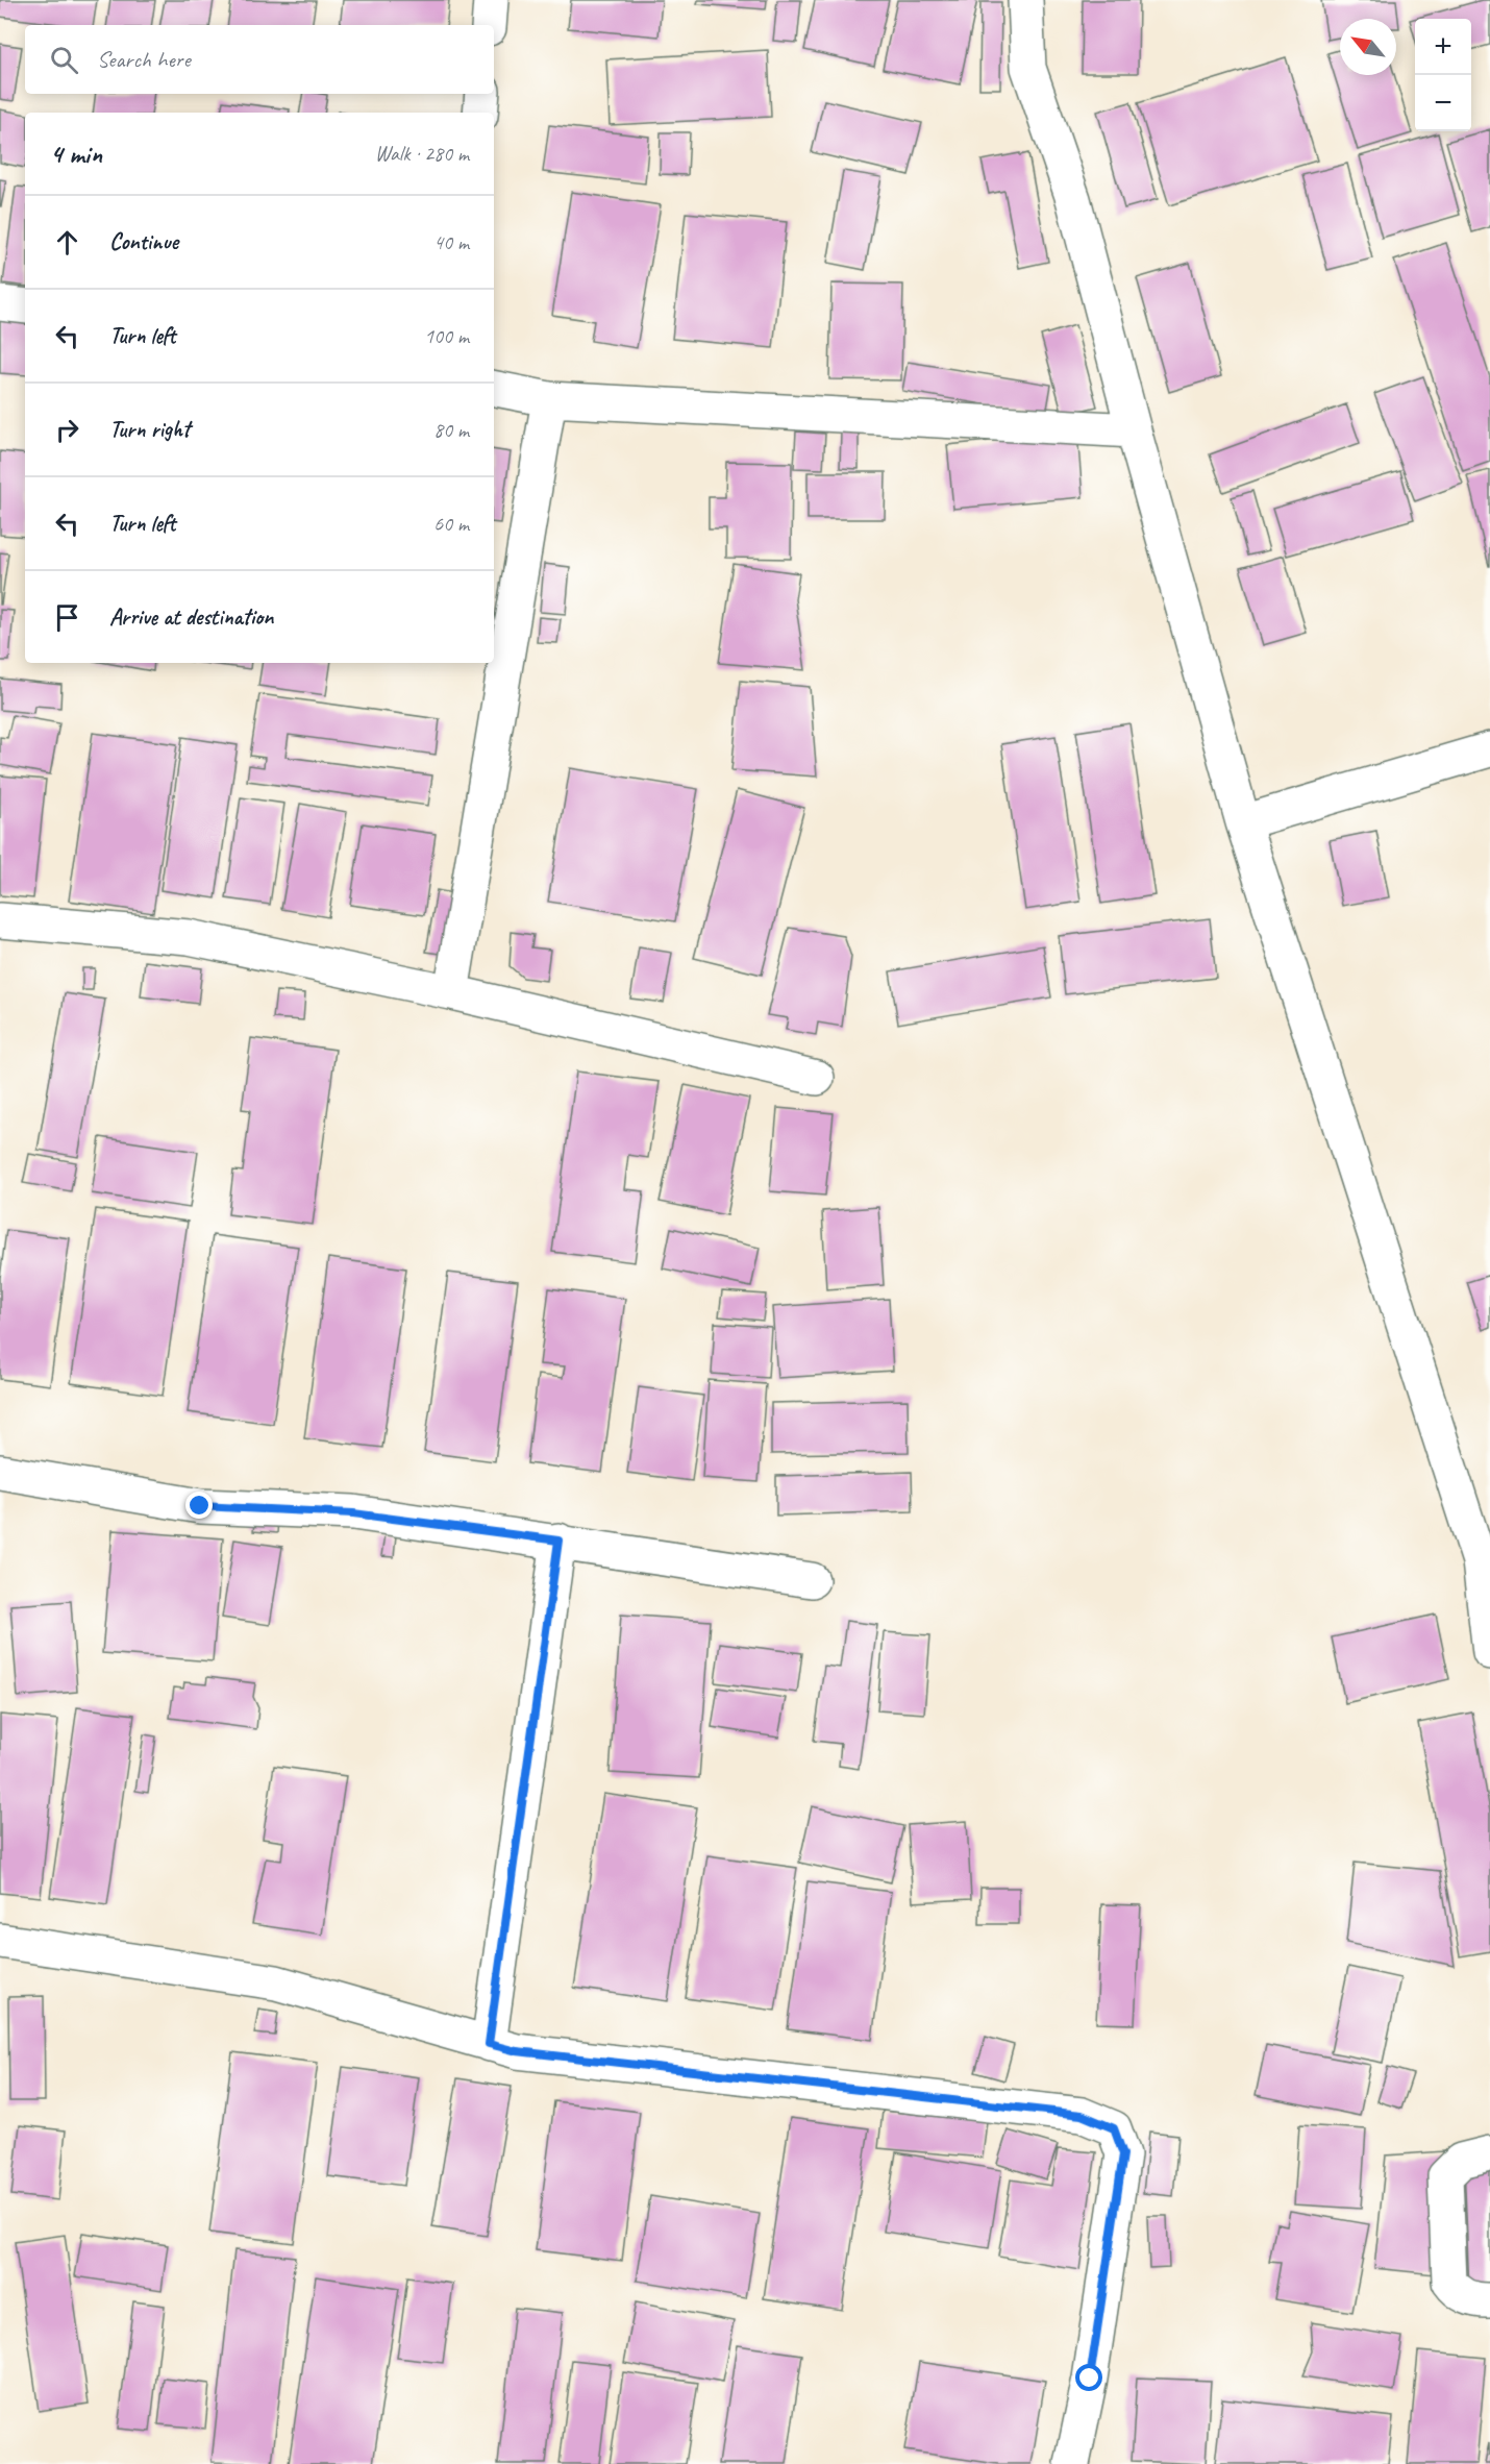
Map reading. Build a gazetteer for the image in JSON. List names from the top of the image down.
{
  "north": "top left",
  "page": {
    "map_buttons": ["+", "−"],
    "search": "Search here",
    "heading": ["4 min", "Walk · 280 m"],
    "list": [
      ["Continue", "40 m"],
      ["Turn left", "100 m"],
      ["Turn right", "80 m"],
      ["Turn left", "60 m"],
      "Arrive at destination"
    ]
  }
}
